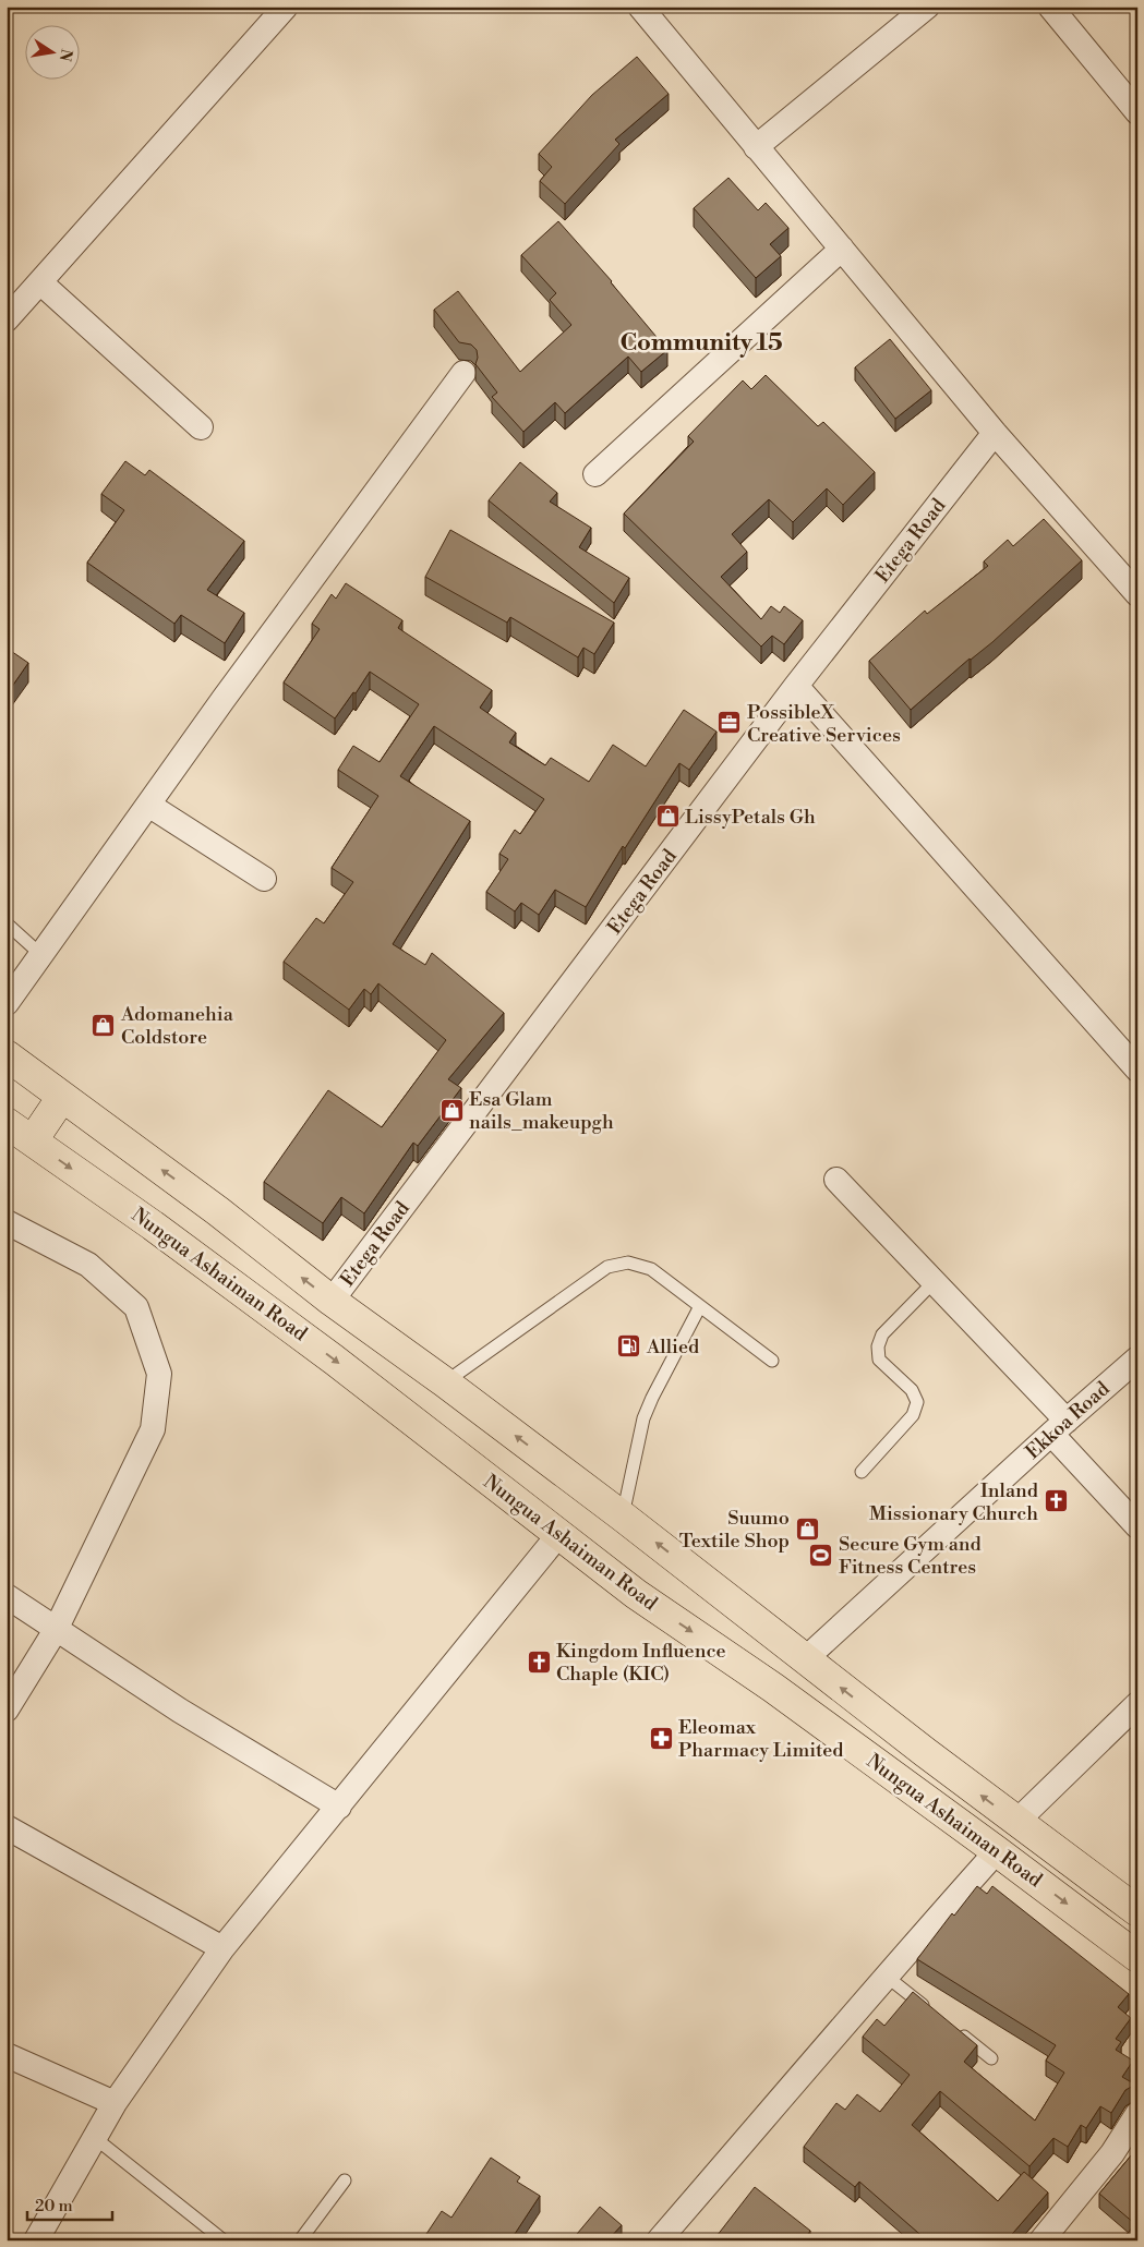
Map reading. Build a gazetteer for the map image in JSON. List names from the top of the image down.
{
  "streets": {
    "main road": ["Nungua Ashaiman Road"],
    "street": ["Etega Road", "Ekkoa Road"]
  },
  "crossings": [
    ["Etega Road", "Nungua Ashaiman Road"],
    ["Nungua Ashaiman Road", "Ekkoa Road"]
  ],
  "districts": ["Community 15"],
  "places": {
    "office": ["PossibleX Creative Services"],
    "shop": [
      "LissyPetals Gh",
      "Adomanehia Coldstore",
      "Esa Glam nails_makeupgh",
      "Suumo Textile Shop"
    ],
    "fuel station": ["Allied"],
    "church": ["Inland Missionary Church", "Kingdom Influence Chaple (KIC)"],
    "sports": ["Secure Gym and Fitness Centres"],
    "pharmacy": ["Eleomax Pharmacy Limited"]
  },
  "scale_bar": "20 m",
  "north": "right"
}
